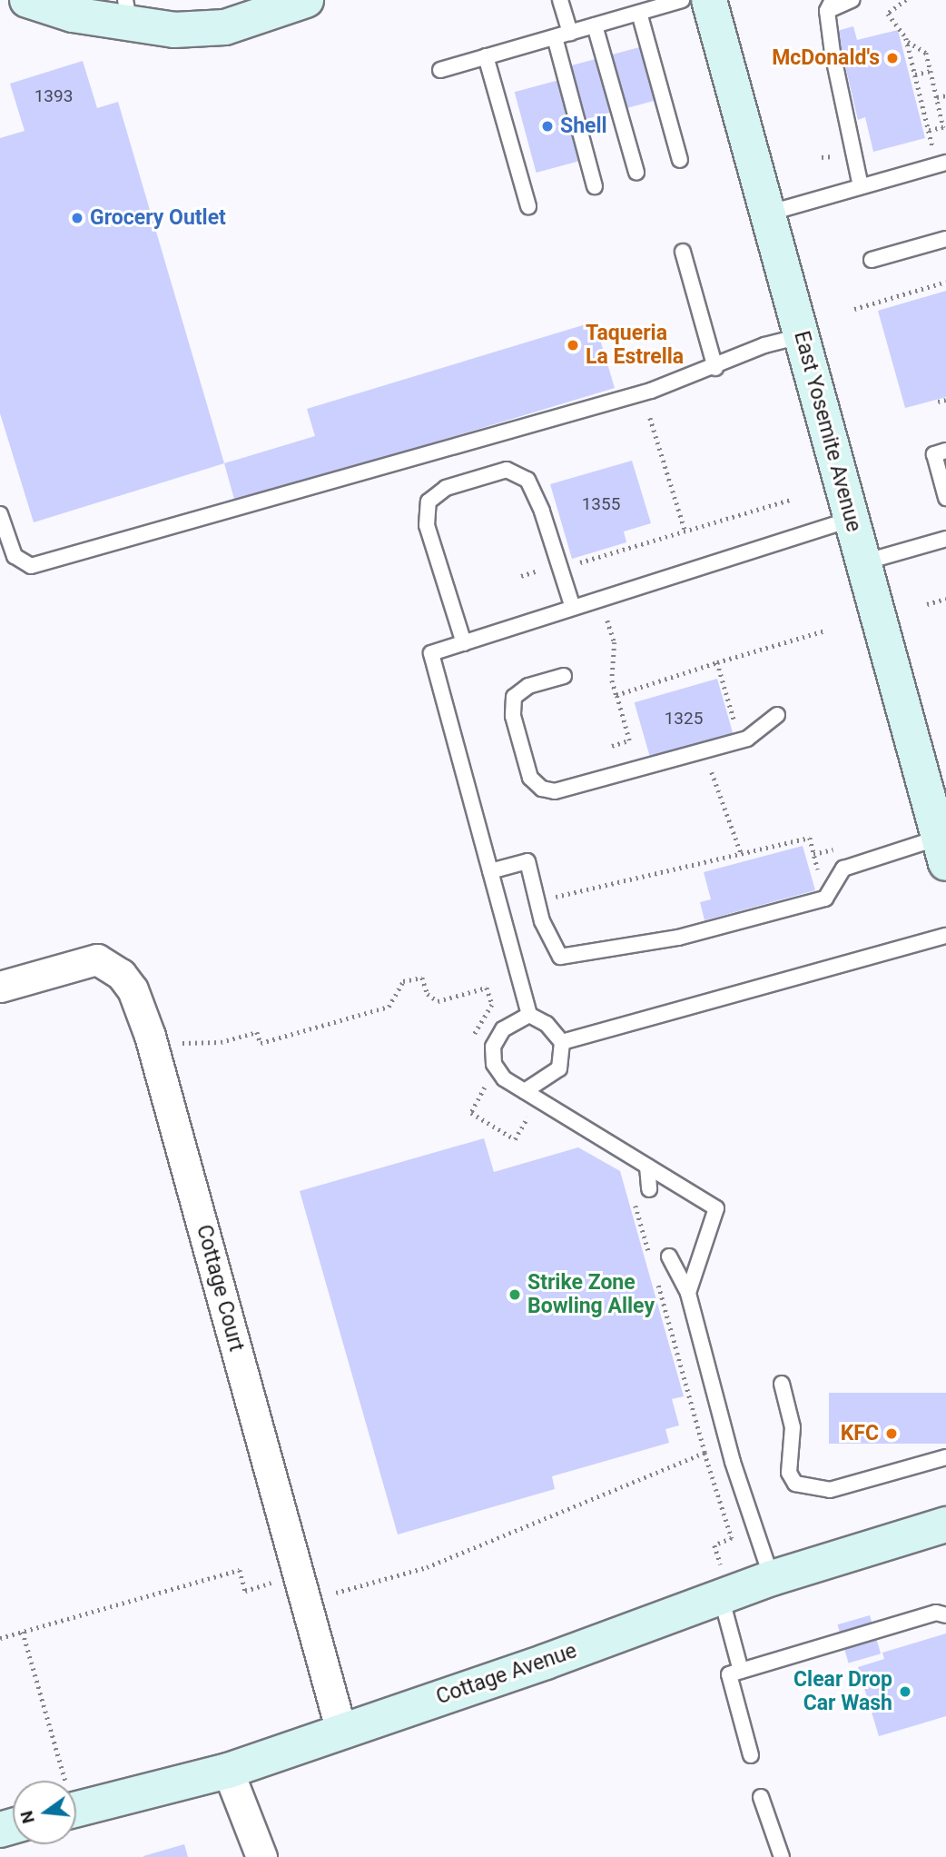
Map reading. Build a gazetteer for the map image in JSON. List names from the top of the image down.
{
  "streets": {
    "street": ["East Yosemite Avenue", "Cottage Court", "Cottage Avenue"]
  },
  "crossings": [
    ["Cottage Court", "Cottage Avenue"]
  ],
  "places": [
    "McDonald's",
    "Shell",
    "Grocery Outlet",
    "Taqueria La Estrella",
    "Strike Zone Bowling Alley",
    "KFC",
    "Clear Drop Car Wash"
  ],
  "house_numbers": ["1393", "1355", "1325"],
  "north": "left"
}
